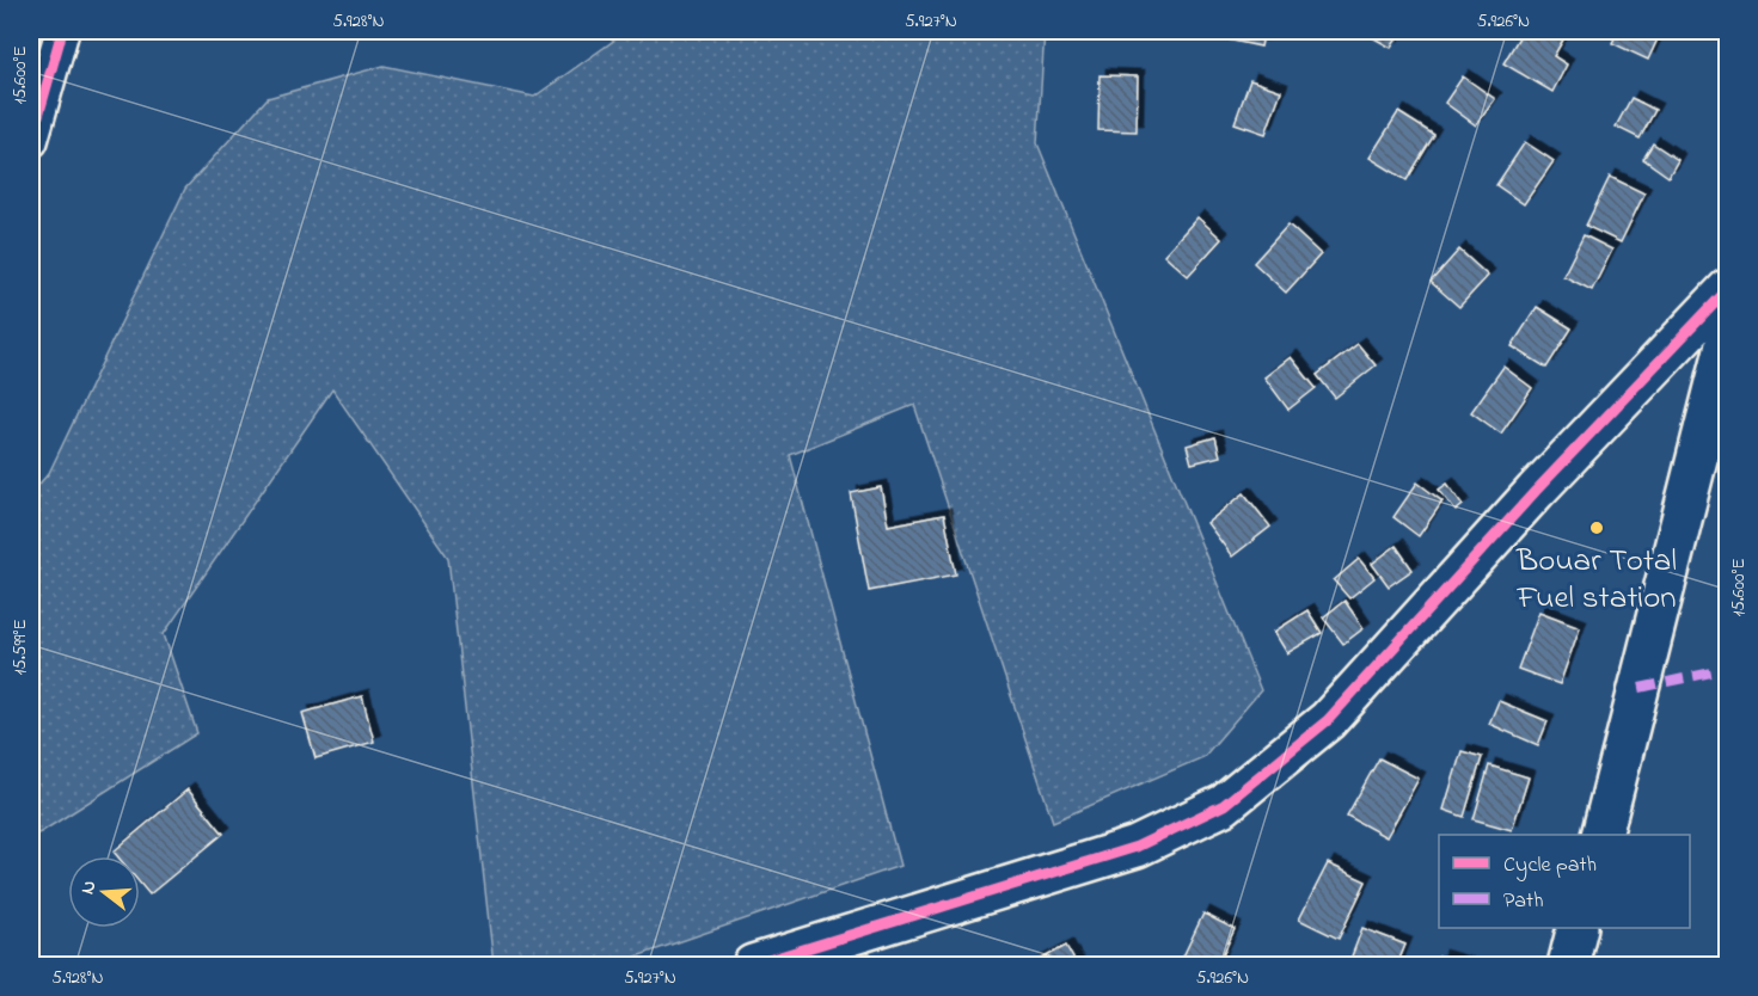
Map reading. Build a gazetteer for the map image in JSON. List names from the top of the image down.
{
  "places": ["Bouar Total Fuel station"],
  "legend": ["Cycle path", "Path"],
  "north": "left",
  "coordinates": [
    "5.928°N",
    "5.927°N",
    "5.926°N",
    "15.600°E",
    "15.599°E"
  ]
}
